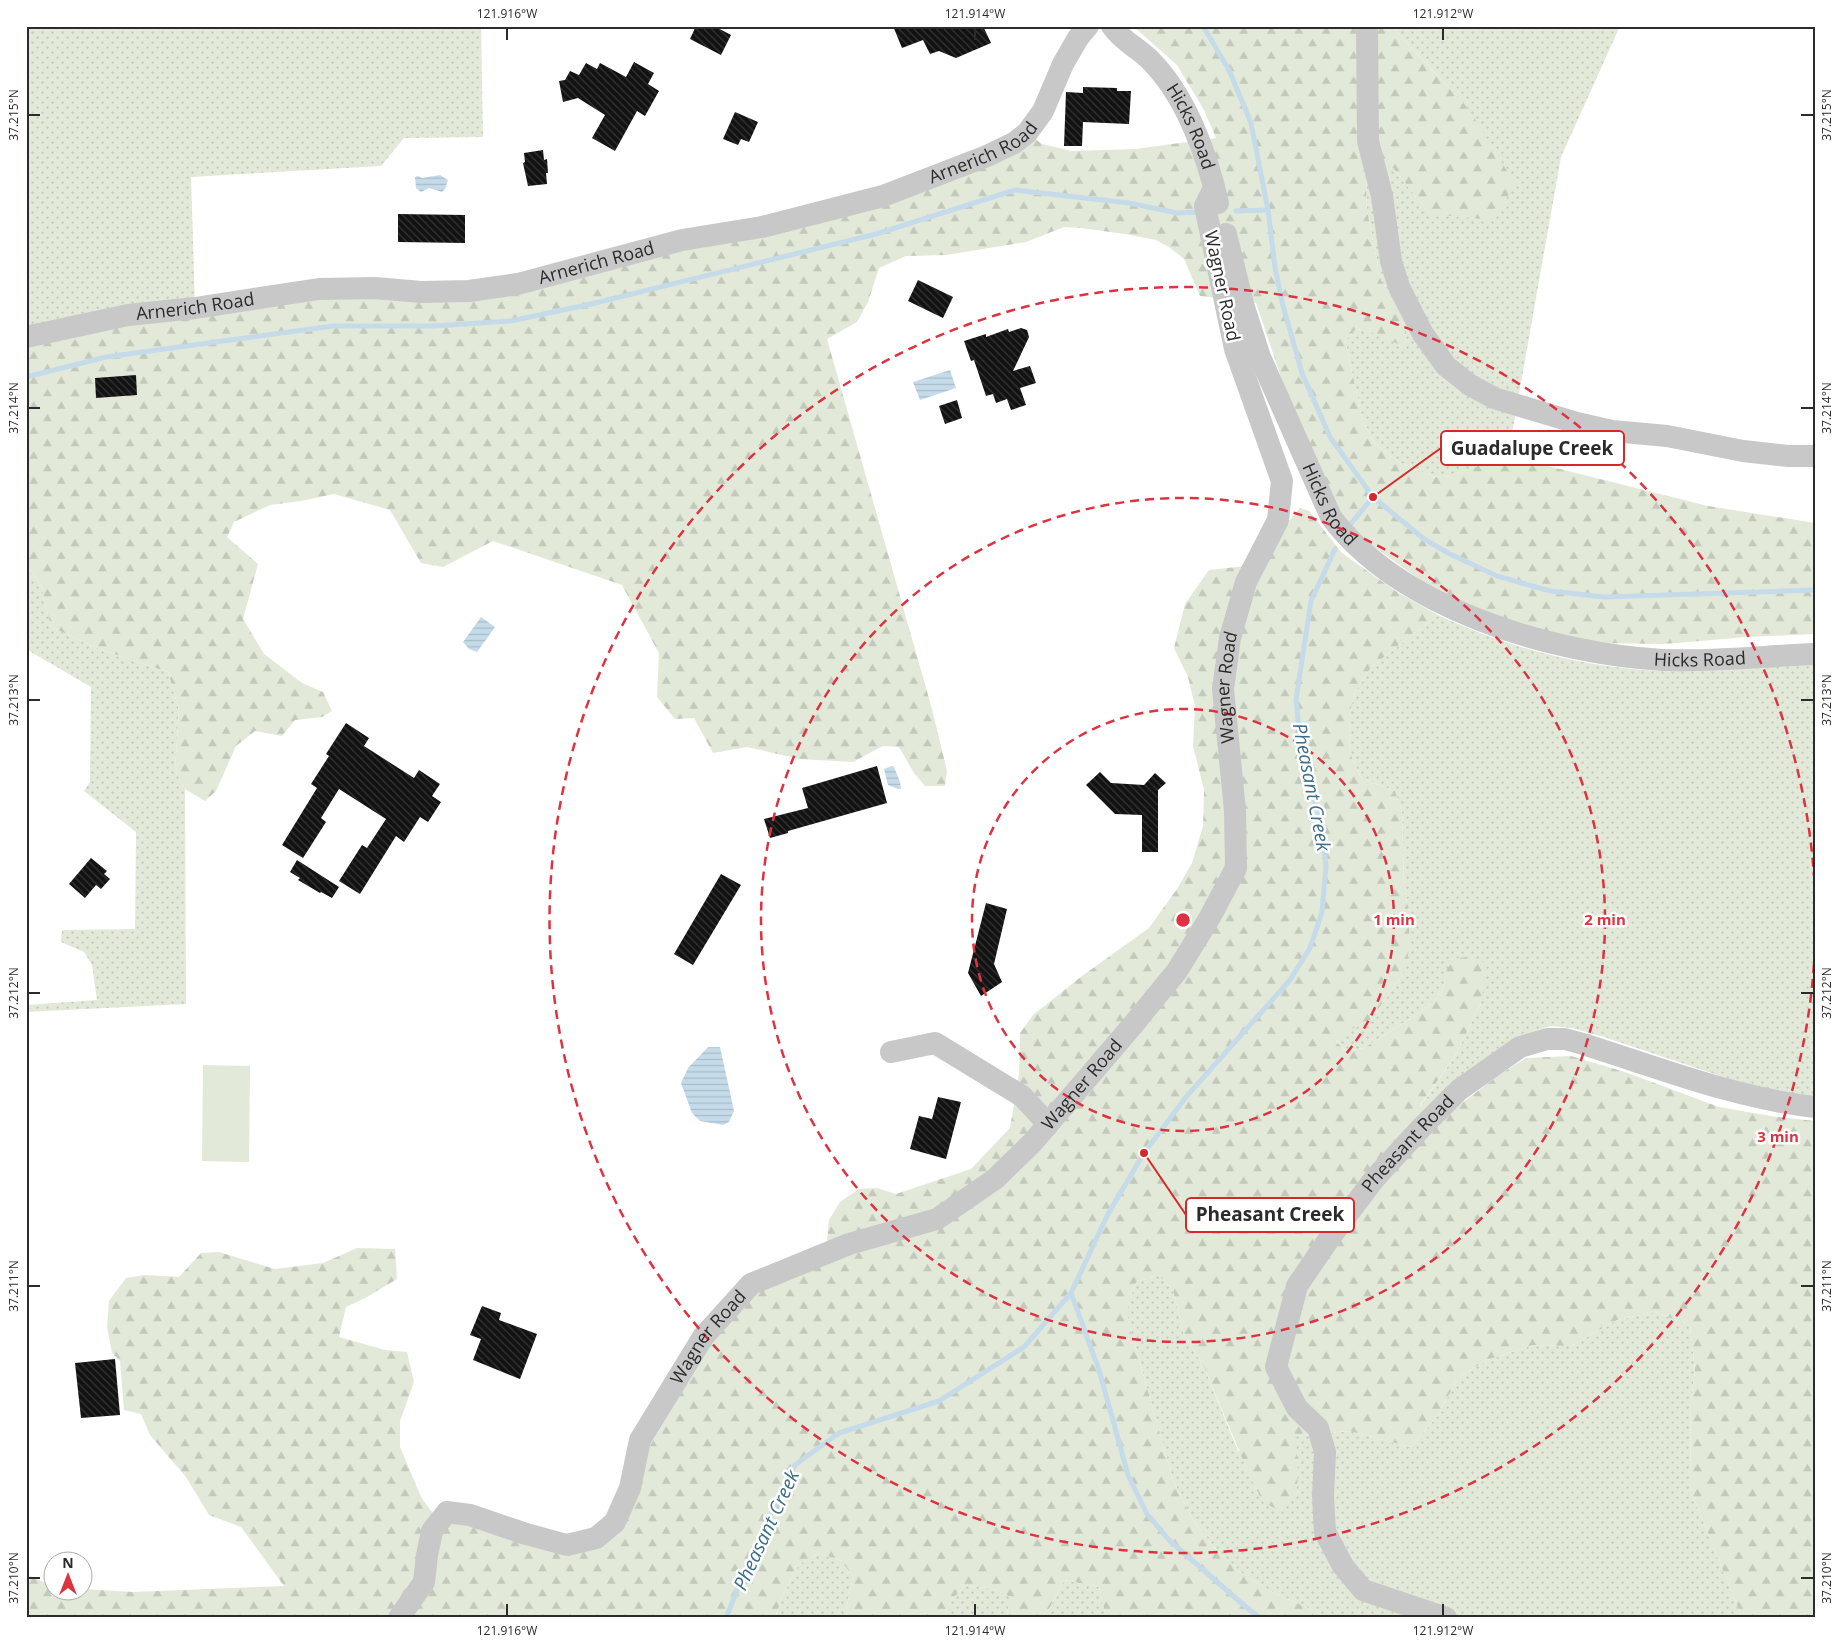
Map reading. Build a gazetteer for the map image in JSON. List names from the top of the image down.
{
  "streets": {
    "street": [
      "Hicks Road",
      "Arnerich Road",
      "Wagner Road",
      "Pheasant Road"
    ]
  },
  "crossings": [
    ["Hicks Road", "Wagner Road"]
  ],
  "water": ["Pheasant Creek"],
  "places": ["Guadalupe Creek", "Pheasant Creek"],
  "north": "top",
  "coordinates": [
    "121.916°W",
    "121.914°W",
    "121.912°W",
    "37.215°N",
    "37.214°N",
    "37.213°N",
    "37.212°N",
    "37.211°N",
    "37.210°N"
  ],
  "rings": ["1 min", "2 min", "3 min"]
}
